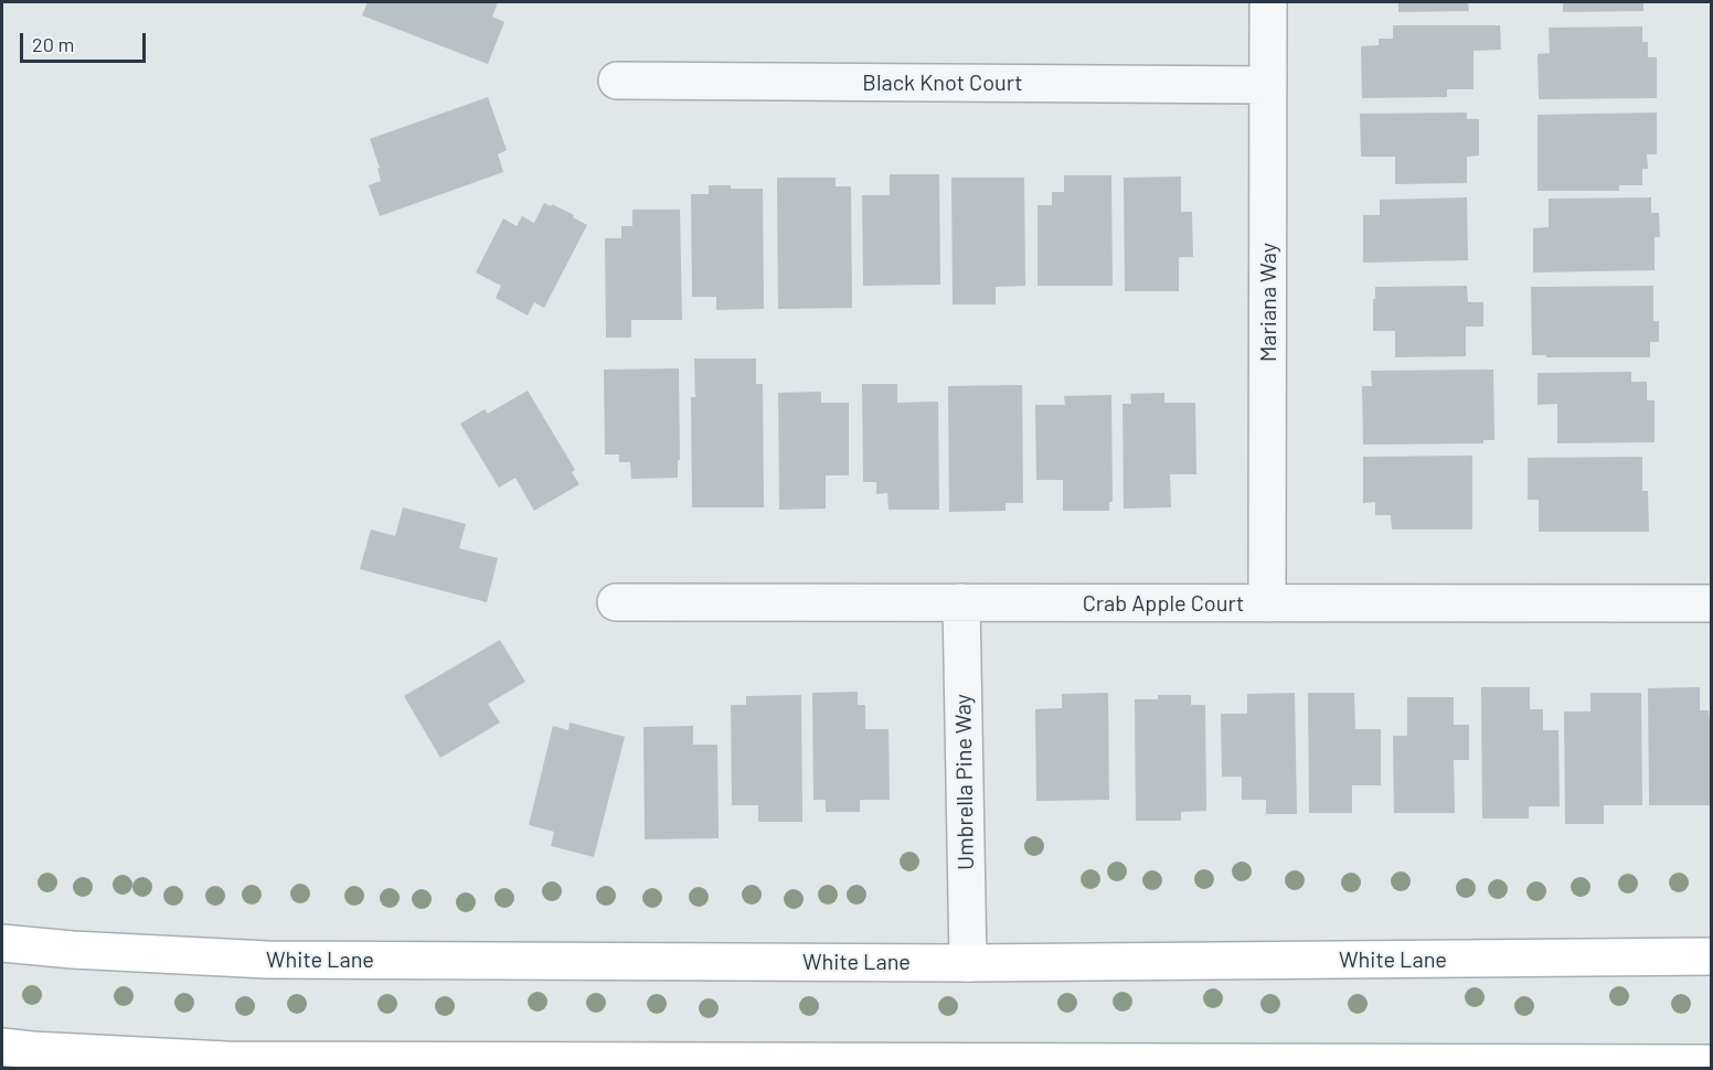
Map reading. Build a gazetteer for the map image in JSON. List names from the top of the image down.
{
  "streets": {
    "main road": ["White Lane"],
    "street": [
      "Black Knot Court",
      "Mariana Way",
      "Crab Apple Court",
      "Umbrella Pine Way"
    ]
  },
  "crossings": [
    ["Black Knot Court", "Mariana Way"],
    ["Mariana Way", "Crab Apple Court"],
    ["Crab Apple Court", "Umbrella Pine Way"],
    ["Umbrella Pine Way", "White Lane"]
  ],
  "scale_bar": "20 m"
}
